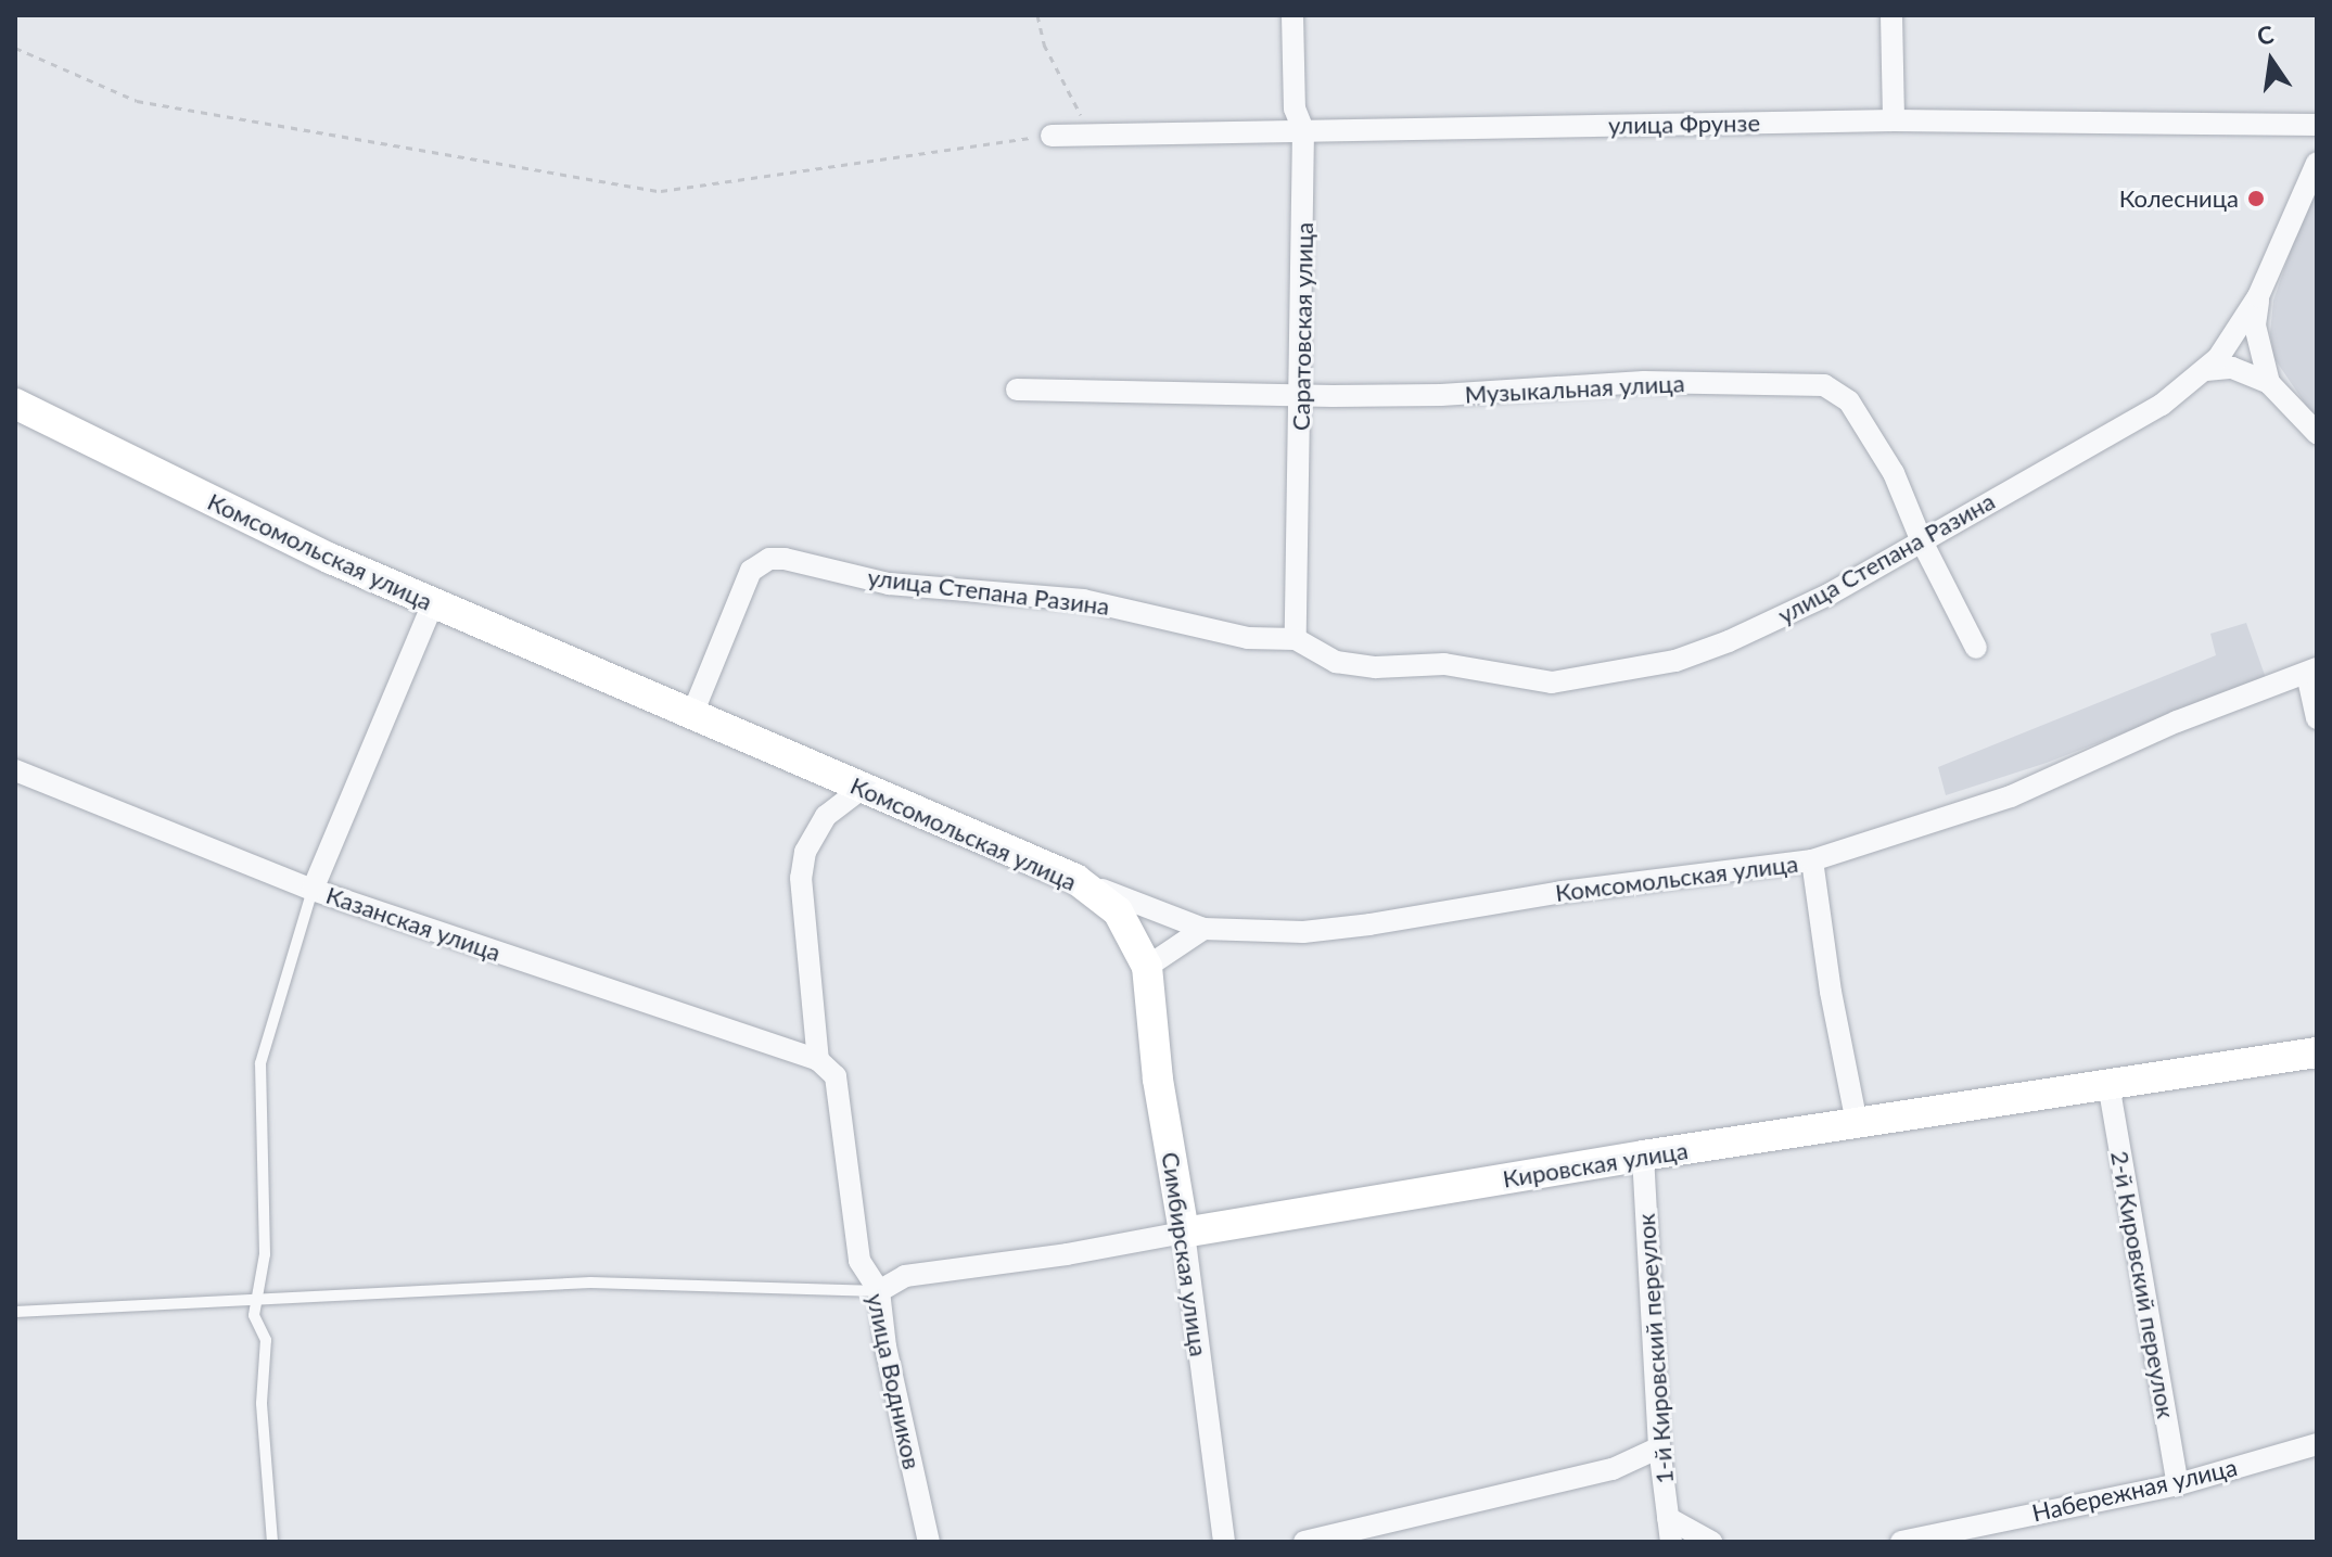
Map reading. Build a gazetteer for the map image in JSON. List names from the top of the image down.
{
  "streets": {
    "main road": ["Комсомольская улица", "Кировская улица", "Симбирская улица"],
    "street": [
      "улица Фрунзе",
      "Саратовская улица",
      "Музыкальная улица",
      "улица Степана Разина",
      "Казанская улица",
      "2-й Кировский переулок",
      "1-й Кировский переулок",
      "улица Водников",
      "Набережная улица"
    ]
  },
  "crossings": [
    ["улица Фрунзе", "Саратовская улица"],
    ["Саратовская улица", "Музыкальная улица"],
    ["Саратовская улица", "улица Степана Разина"],
    ["Музыкальная улица", "улица Степана Разина"],
    ["Комсомольская улица", "улица Степана Разина"],
    ["Комсомольская улица", "Симбирская улица"],
    ["Комсомольская улица", "улица Водников"],
    ["Казанская улица", "улица Водников"],
    ["Кировская улица", "Симбирская улица"],
    ["Кировская улица", "2-й Кировский переулок"],
    ["Кировская улица", "1-й Кировский переулок"],
    ["Кировская улица", "улица Водников"],
    ["2-й Кировский переулок", "Набережная улица"]
  ],
  "places": ["Колесница"],
  "north": "top"
}
